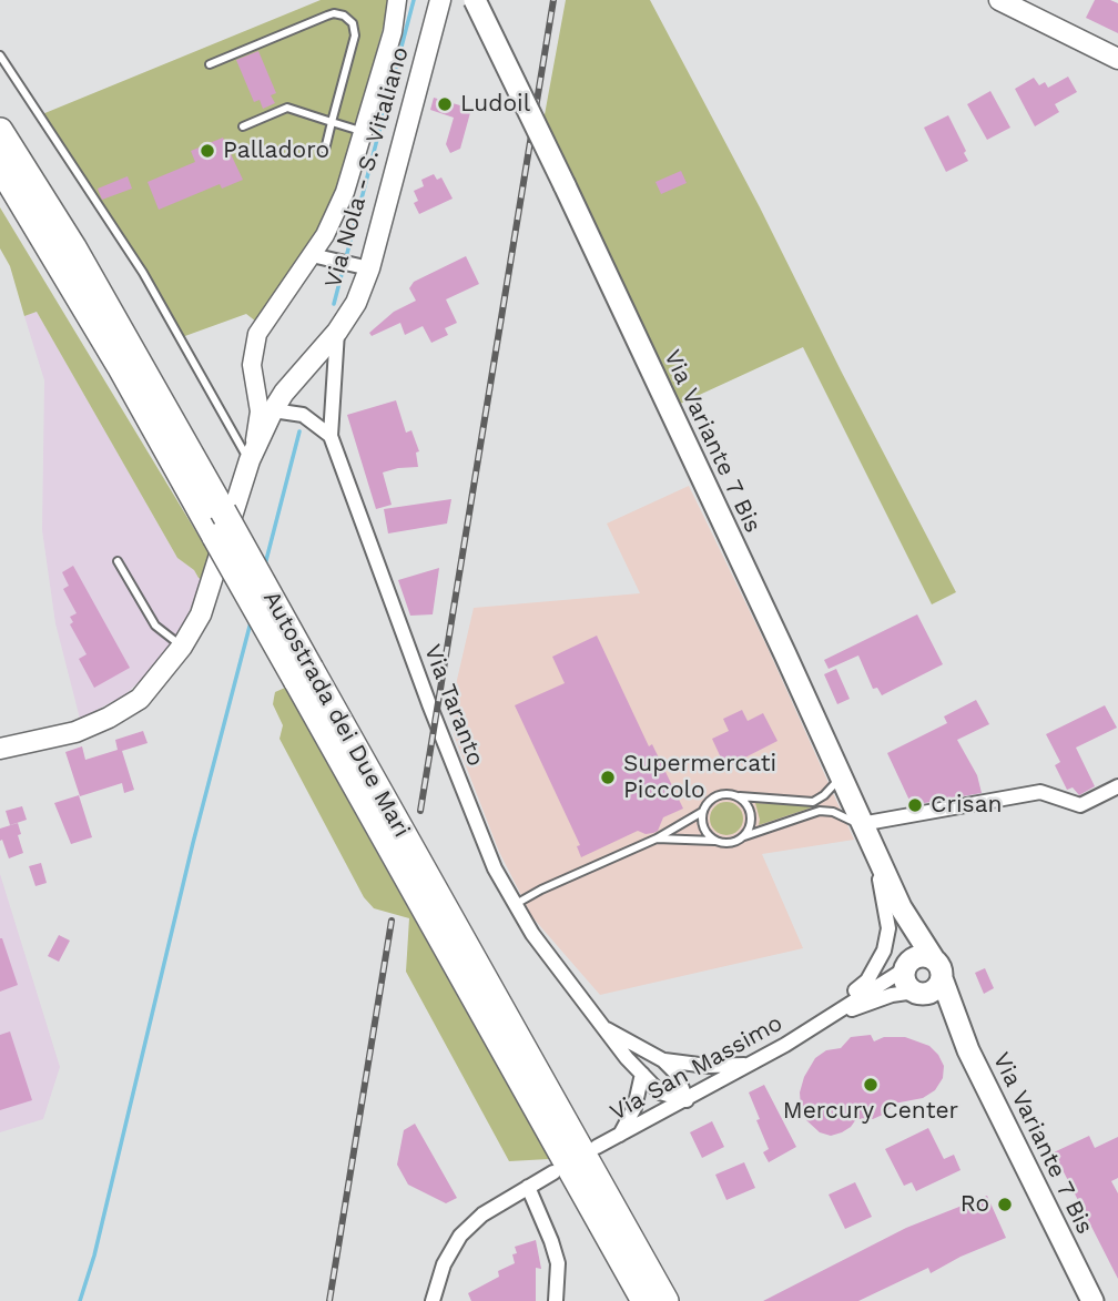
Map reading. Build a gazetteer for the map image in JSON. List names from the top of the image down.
{
  "streets": {
    "highway": ["Autostrada dei Due Mari"],
    "main road": ["Via Nola - S. Vitaliano", "Via Variante 7 Bis"],
    "street": ["Via Taranto", "Via San Massimo"]
  },
  "crossings": [
    ["Via Variante 7 Bis", "Via San Massimo"],
    ["Via Taranto", "Via San Massimo"]
  ],
  "places": [
    "Ludoil",
    "Palladoro",
    "Supermercati Piccolo",
    "Crisan",
    "Mercury Center",
    "Ro"
  ]
}
